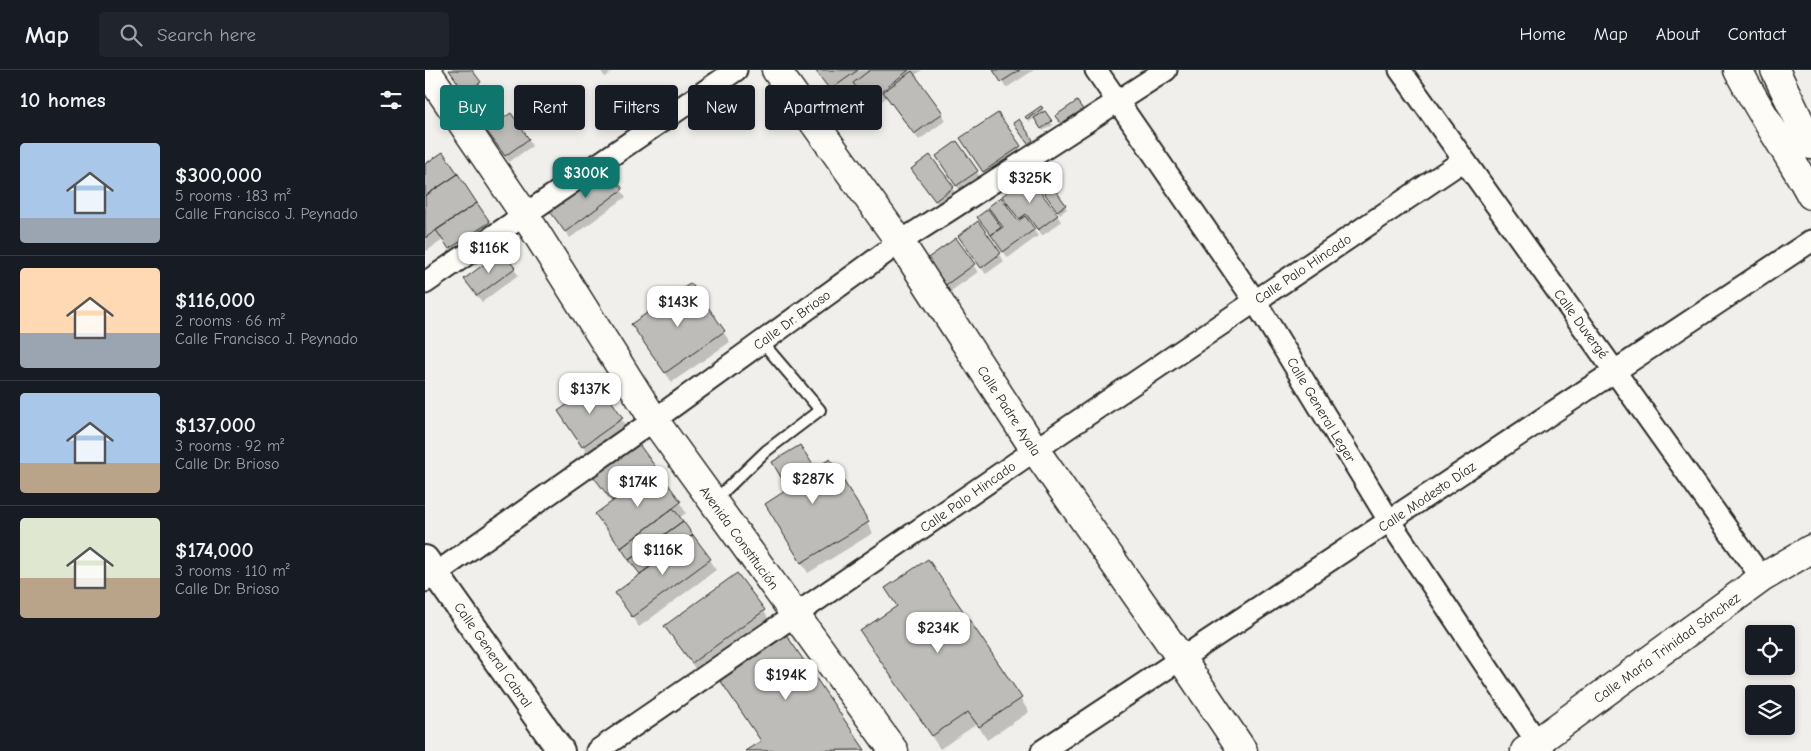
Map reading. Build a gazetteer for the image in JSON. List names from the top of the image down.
{
  "streets": {
    "main road": ["Calle Padre Ayala", "Avenida Constitución", "Calle María Trinidad Sánchez"],
    "street": [
      "Calle Palo Hincado",
      "Calle Dr. Brioso",
      "Calle Duvergé",
      "Calle General Leger",
      "Calle Modesto Díaz",
      "Calle General Cabral"
    ]
  },
  "crossings": [
    ["Calle Palo Hincado", "Calle Duvergé"],
    ["Calle Palo Hincado", "Calle General Leger"],
    ["Calle Palo Hincado", "Calle Padre Ayala"],
    ["Calle Palo Hincado", "Avenida Constitución"],
    ["Calle Dr. Brioso", "Calle General Leger"],
    ["Calle Dr. Brioso", "Calle Padre Ayala"],
    ["Calle Dr. Brioso", "Avenida Constitución"],
    ["Calle Dr. Brioso", "Calle General Cabral"],
    ["Calle Duvergé", "Calle Modesto Díaz"],
    ["Calle Duvergé", "Calle María Trinidad Sánchez"],
    ["Calle General Leger", "Calle Modesto Díaz"],
    ["Calle General Leger", "Calle María Trinidad Sánchez"],
    ["Calle Padre Ayala", "Calle Modesto Díaz"]
  ],
  "page": {
    "header": "Map",
    "search": "Search here",
    "nav": [
      "Home",
      "Map",
      "About",
      "Contact"
    ],
    "heading": "10 homes",
    "chip": [
      "Buy",
      "Rent",
      "Filters",
      "New",
      "Apartment"
    ],
    "list": [
      {
        "name": "$300,000",
        "note": "5 rooms · 183 m² · Calle Francisco J. Peynado"
      },
      {
        "name": "$116,000",
        "note": "2 rooms · 66 m² · Calle Francisco J. Peynado"
      },
      {
        "name": "$137,000",
        "note": "3 rooms · 92 m² · Calle Dr. Brioso"
      },
      {
        "name": "$174,000",
        "note": "3 rooms · 110 m² · Calle Dr. Brioso"
      }
    ],
    "price": [
      "$300K",
      "$325K",
      "$116K",
      "$143K",
      "$137K",
      "$287K",
      "$174K",
      "$116K",
      "$234K",
      "$194K"
    ]
  }
}
